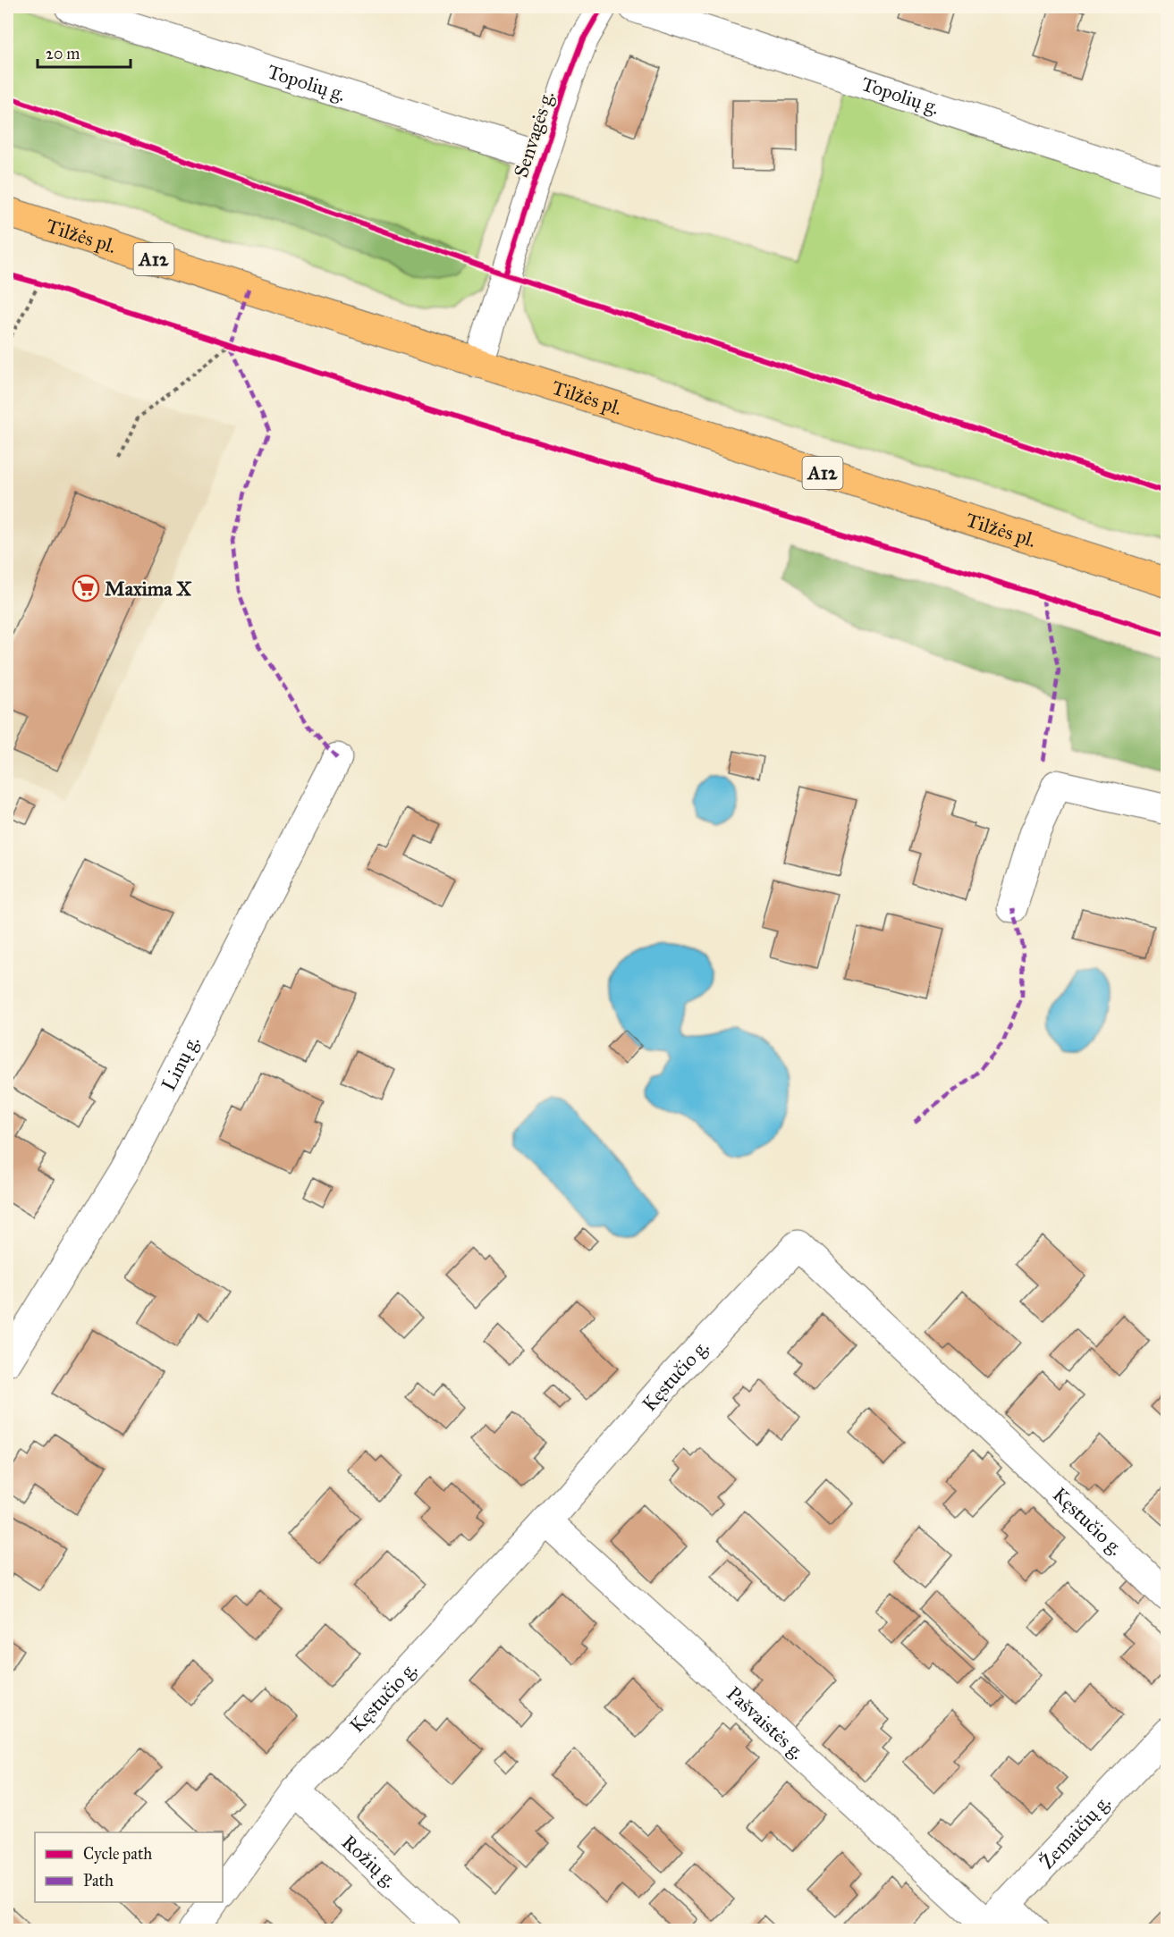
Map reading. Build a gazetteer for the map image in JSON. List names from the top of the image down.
{
  "streets": {
    "highway": ["Tilžės pl.", "A12"],
    "street": [
      "Topolių g.",
      "Senvagės g.",
      "Linų g.",
      "Kęstučio g.",
      "Pašvaistės g.",
      "Žemaičių g.",
      "Rožių g."
    ]
  },
  "crossings": [
    ["Topolių g.", "Senvagės g."],
    ["Senvagės g.", "Tilžės pl."],
    ["Kęstučio g.", "Pašvaistės g."],
    ["Kęstučio g.", "Rožių g."],
    ["Pašvaistės g.", "Žemaičių g."]
  ],
  "places": {
    "supermarket": ["Maxima X"]
  },
  "legend": ["Cycle path", "Path"],
  "scale_bar": "20 m"
}
